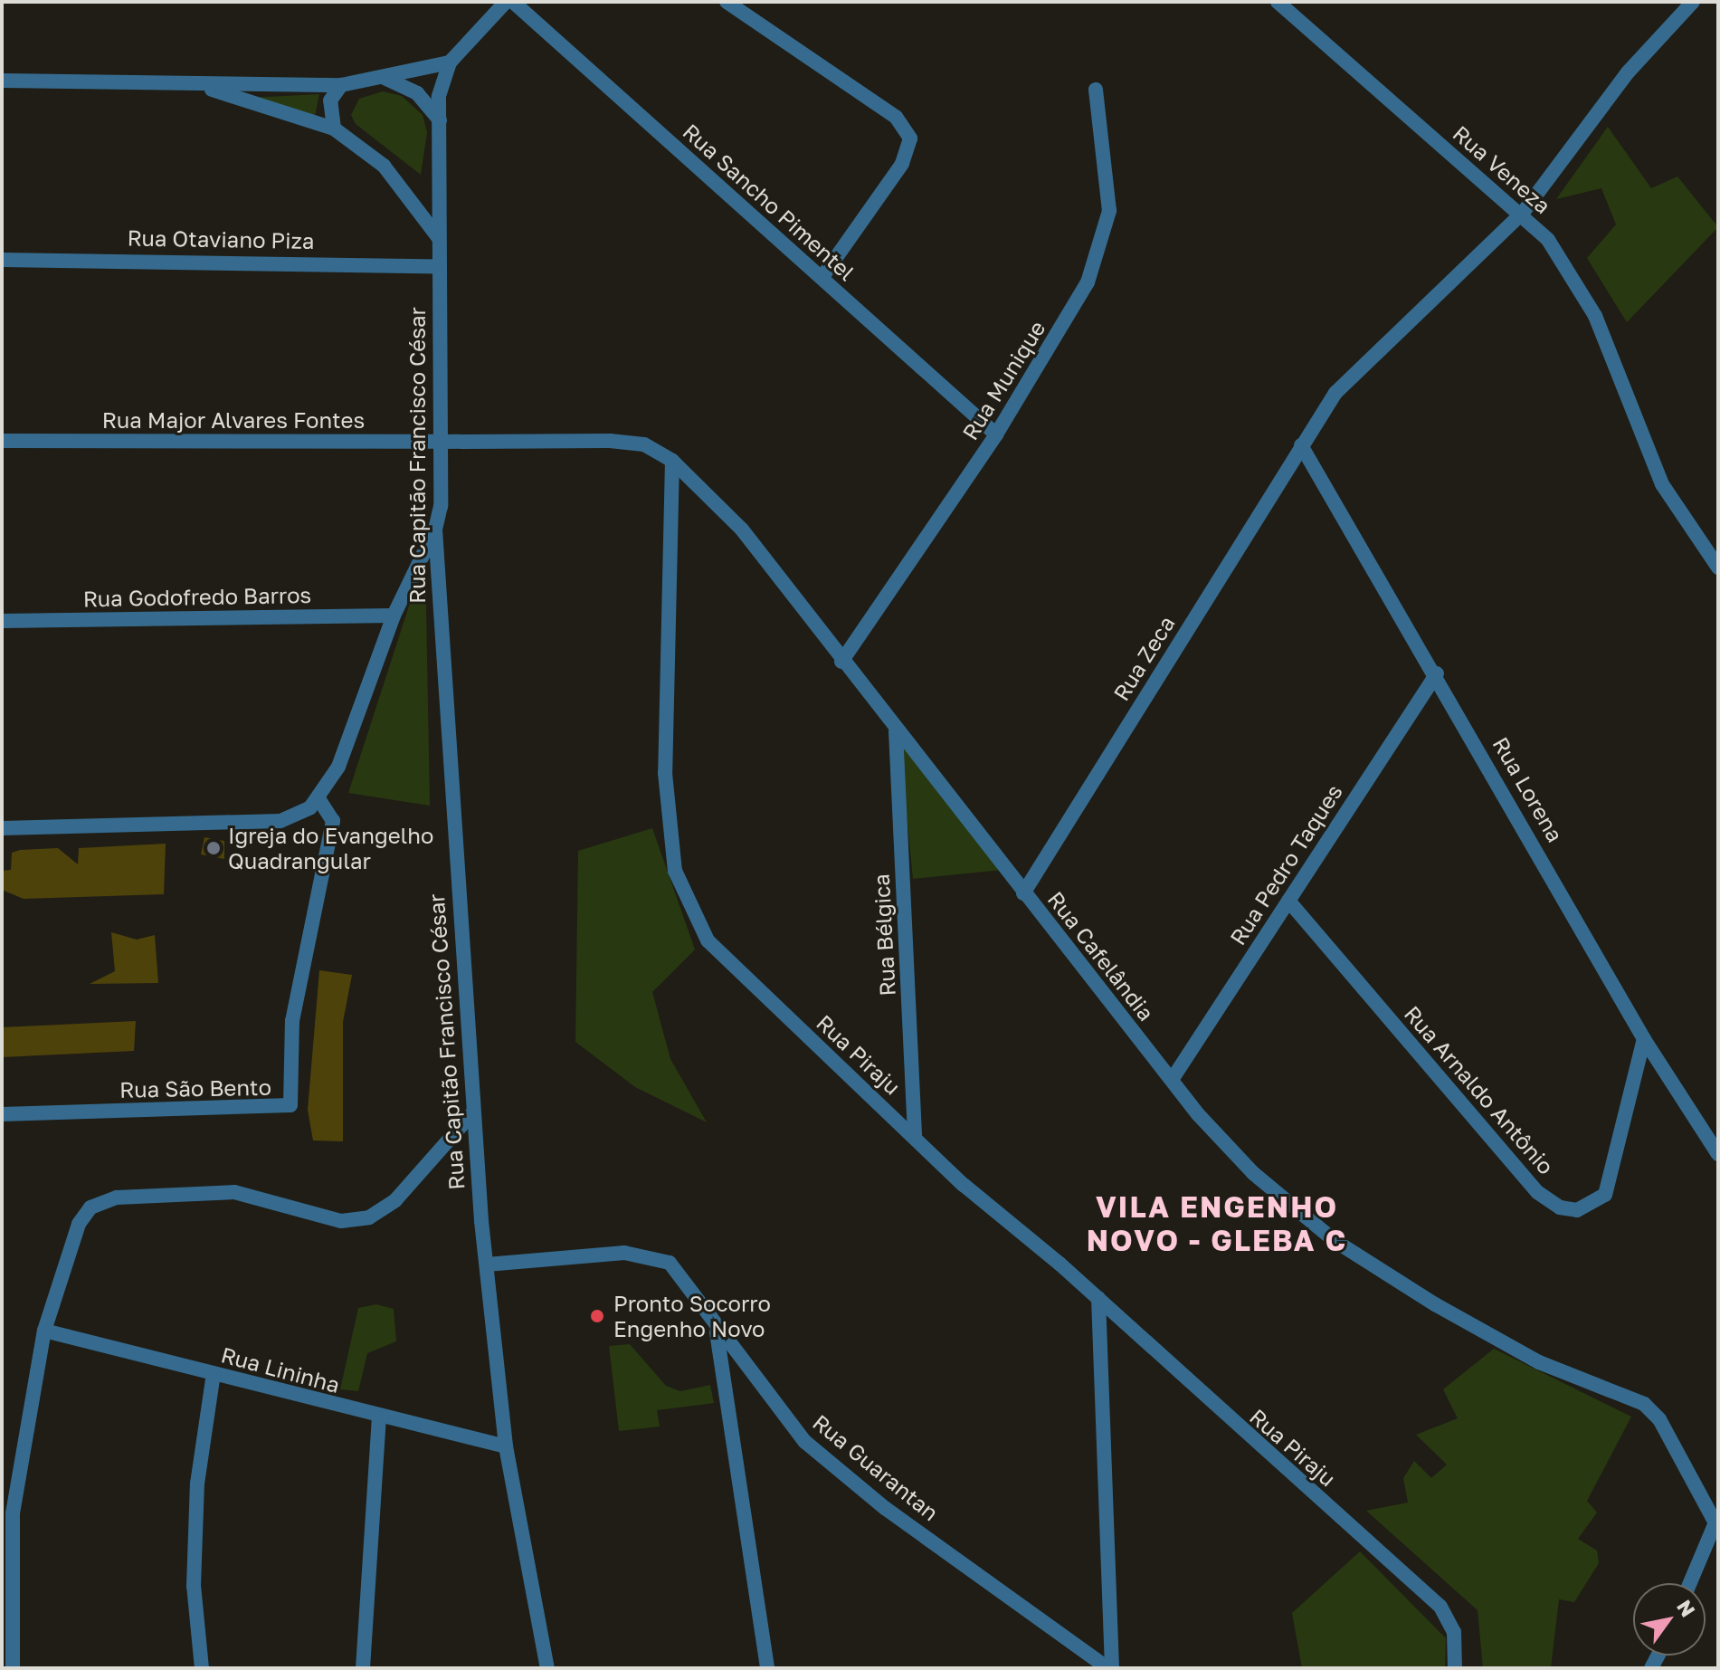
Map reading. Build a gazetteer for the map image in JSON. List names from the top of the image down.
{
  "streets": {
    "street": [
      "Rua Veneza",
      "Rua Sancho Pimentel",
      "Rua Otaviano Piza",
      "Rua Munique",
      "Rua Major Alvares Fontes",
      "Rua Capitão Francisco César",
      "Rua Godofredo Barros",
      "Rua Zeca",
      "Rua Lorena",
      "Rua Pedro Taques",
      "Rua Bélgica",
      "Rua Cafelândia",
      "Rua Piraju",
      "Rua São Bento",
      "Rua Arnaldo Antônio",
      "Rua Lininha",
      "Rua Guarantan"
    ]
  },
  "crossings": [
    ["Rua Veneza", "Rua Zeca"],
    ["Rua Sancho Pimentel", "Rua Munique"],
    ["Rua Otaviano Piza", "Rua Capitão Francisco César"],
    ["Rua Munique", "Rua Cafelândia"],
    ["Rua Major Alvares Fontes", "Rua Capitão Francisco César"],
    ["Rua Major Alvares Fontes", "Rua Cafelândia"],
    ["Rua Capitão Francisco César", "Rua Lininha"],
    ["Rua Capitão Francisco César", "Rua Guarantan"],
    ["Rua Zeca", "Rua Lorena"],
    ["Rua Zeca", "Rua Cafelândia"],
    ["Rua Lorena", "Rua Pedro Taques"],
    ["Rua Lorena", "Rua Arnaldo Antônio"],
    ["Rua Pedro Taques", "Rua Cafelândia"],
    ["Rua Pedro Taques", "Rua Arnaldo Antônio"],
    ["Rua Bélgica", "Rua Cafelândia"],
    ["Rua Bélgica", "Rua Piraju"],
    ["Rua Cafelândia", "Rua Piraju"]
  ],
  "districts": ["VILA ENGENHO NOVO - GLEBA C"],
  "places": ["Igreja do Evangelho Quadrangular", "Pronto Socorro Engenho Novo"],
  "north": "top right"
}
